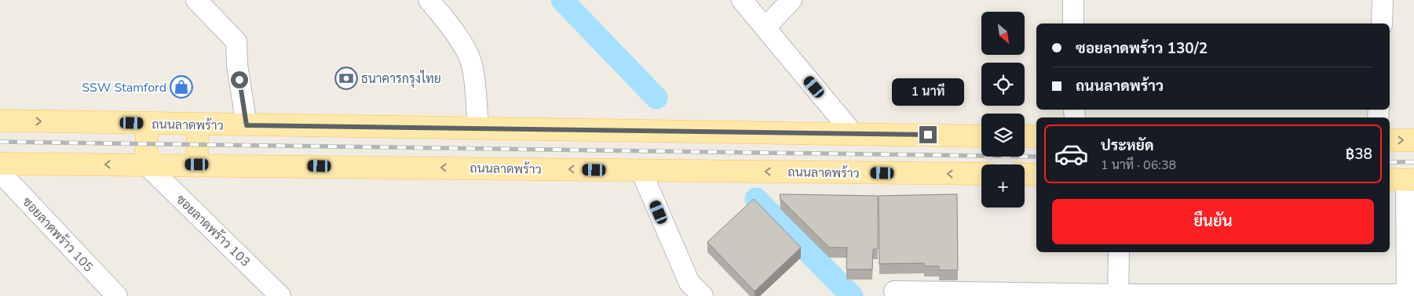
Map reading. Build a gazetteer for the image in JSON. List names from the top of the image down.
{
  "streets": {
    "main road": ["ถนนลาดพร้าว"],
    "street": ["ซอยลาดพร้าว 103", "ซอยลาดพร้าว 105"]
  },
  "crossings": [
    ["ถนนลาดพร้าว", "ซอยลาดพร้าว 103"]
  ],
  "places": {
    "bank": ["ธนาคารกรุงไทย"],
    "shop": ["SSW Stamford"]
  },
  "north": "bottom right",
  "page": {
    "map_buttons": "+",
    "banner": ["ซอยลาดพร้าว 130/2", "ถนนลาดพร้าว"],
    "bubble": "1 นาที",
    "list": [
      {
        "name": "ประหยัด",
        "note": "1 นาที · 06:38",
        "value": "฿38"
      }
    ],
    "buttons": "ยืนยัน"
  }
}
